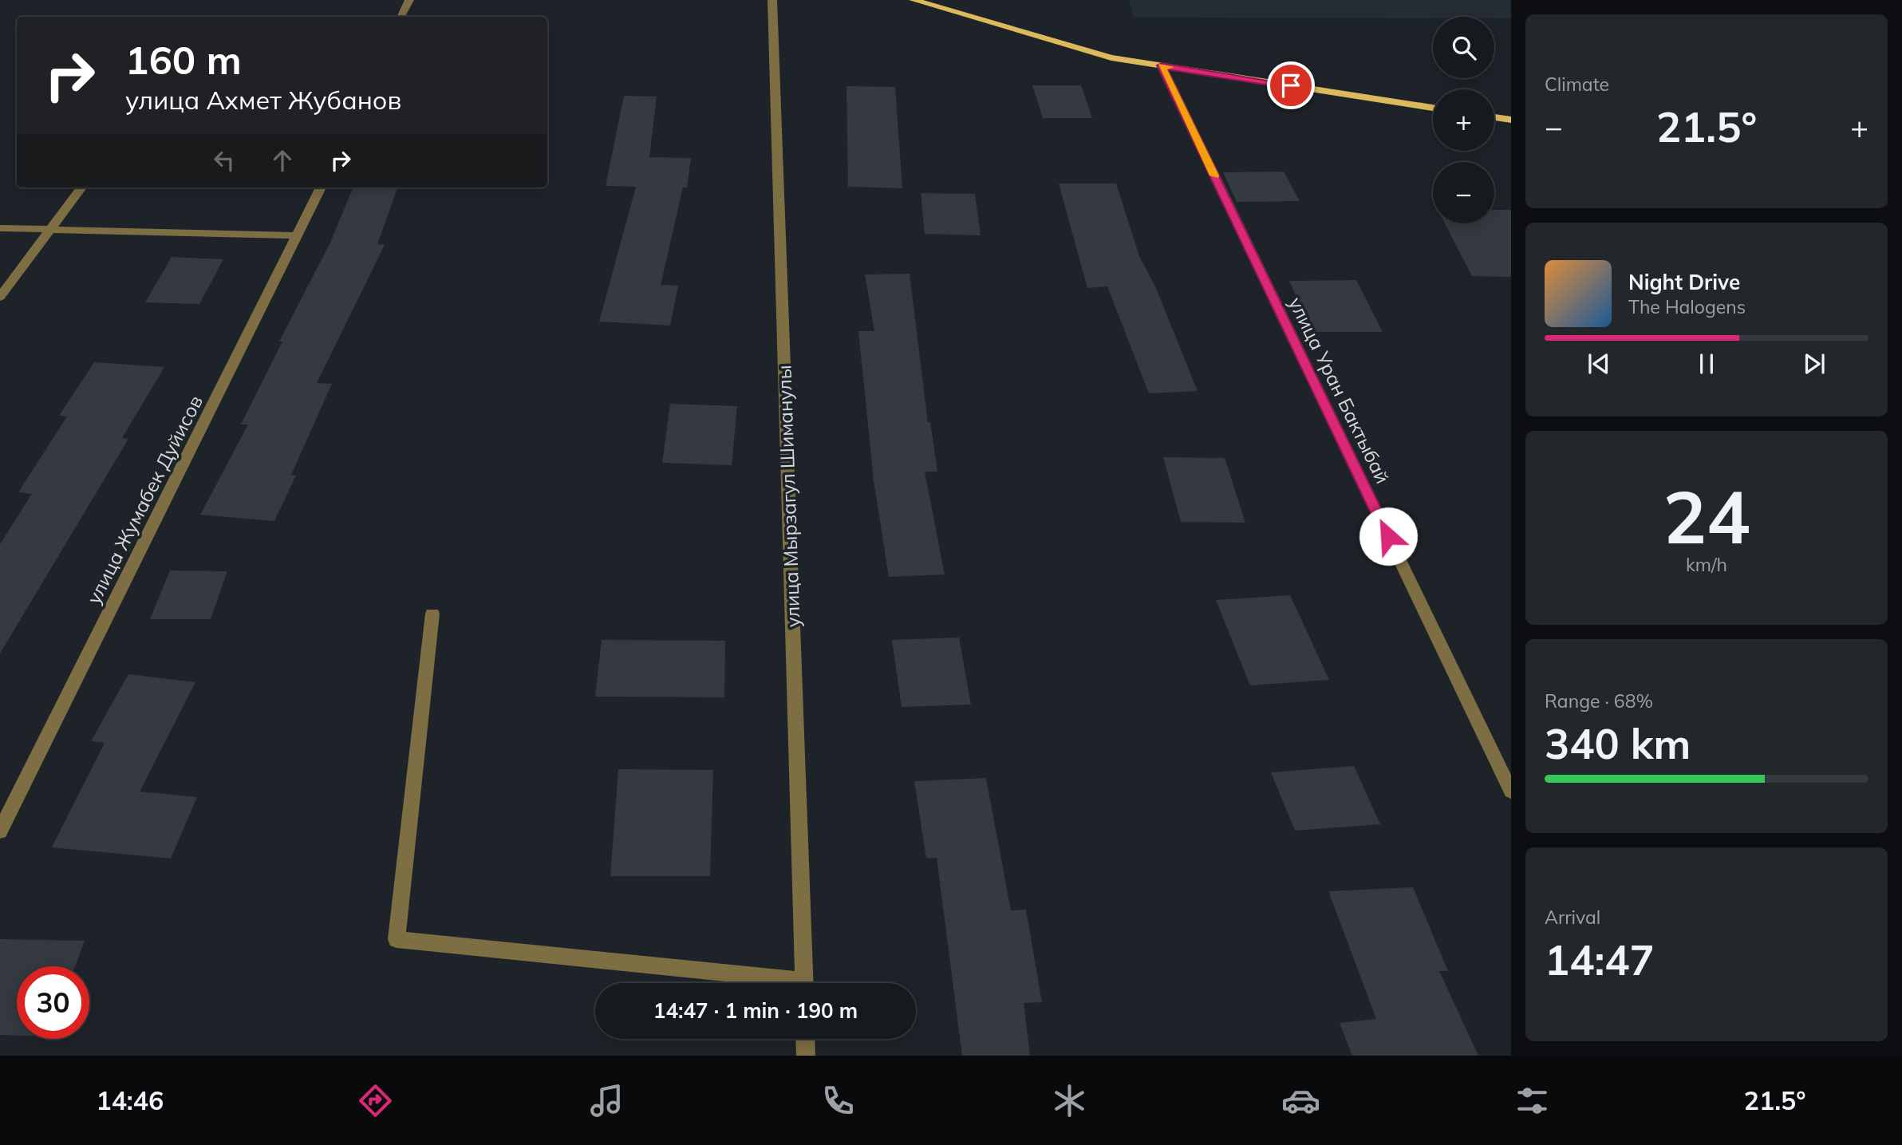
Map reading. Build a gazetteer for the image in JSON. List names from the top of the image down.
{
  "streets": {
    "street": ["улица Уран Бактыбай", "улица Мырзагул Шиманулы", "улица Жумабек Дуйисов"]
  },
  "page": {
    "tile": [
      "Climate",
      ["24", "km/h"],
      ["Range · 68%", "340 km"],
      ["Arrival", "14:47"]
    ],
    "map_buttons": ["+", "−"],
    "turn": ["160 m", "улица Ахмет Жубанов"],
    "heat": ["−", "21.5°", "+"],
    "song": ["Night Drive", "The Halogens"],
    "limit": "30",
    "trip": "14:47 · 1 min · 190 m",
    "tabs": ["14:46", "21.5°"]
  }
}
